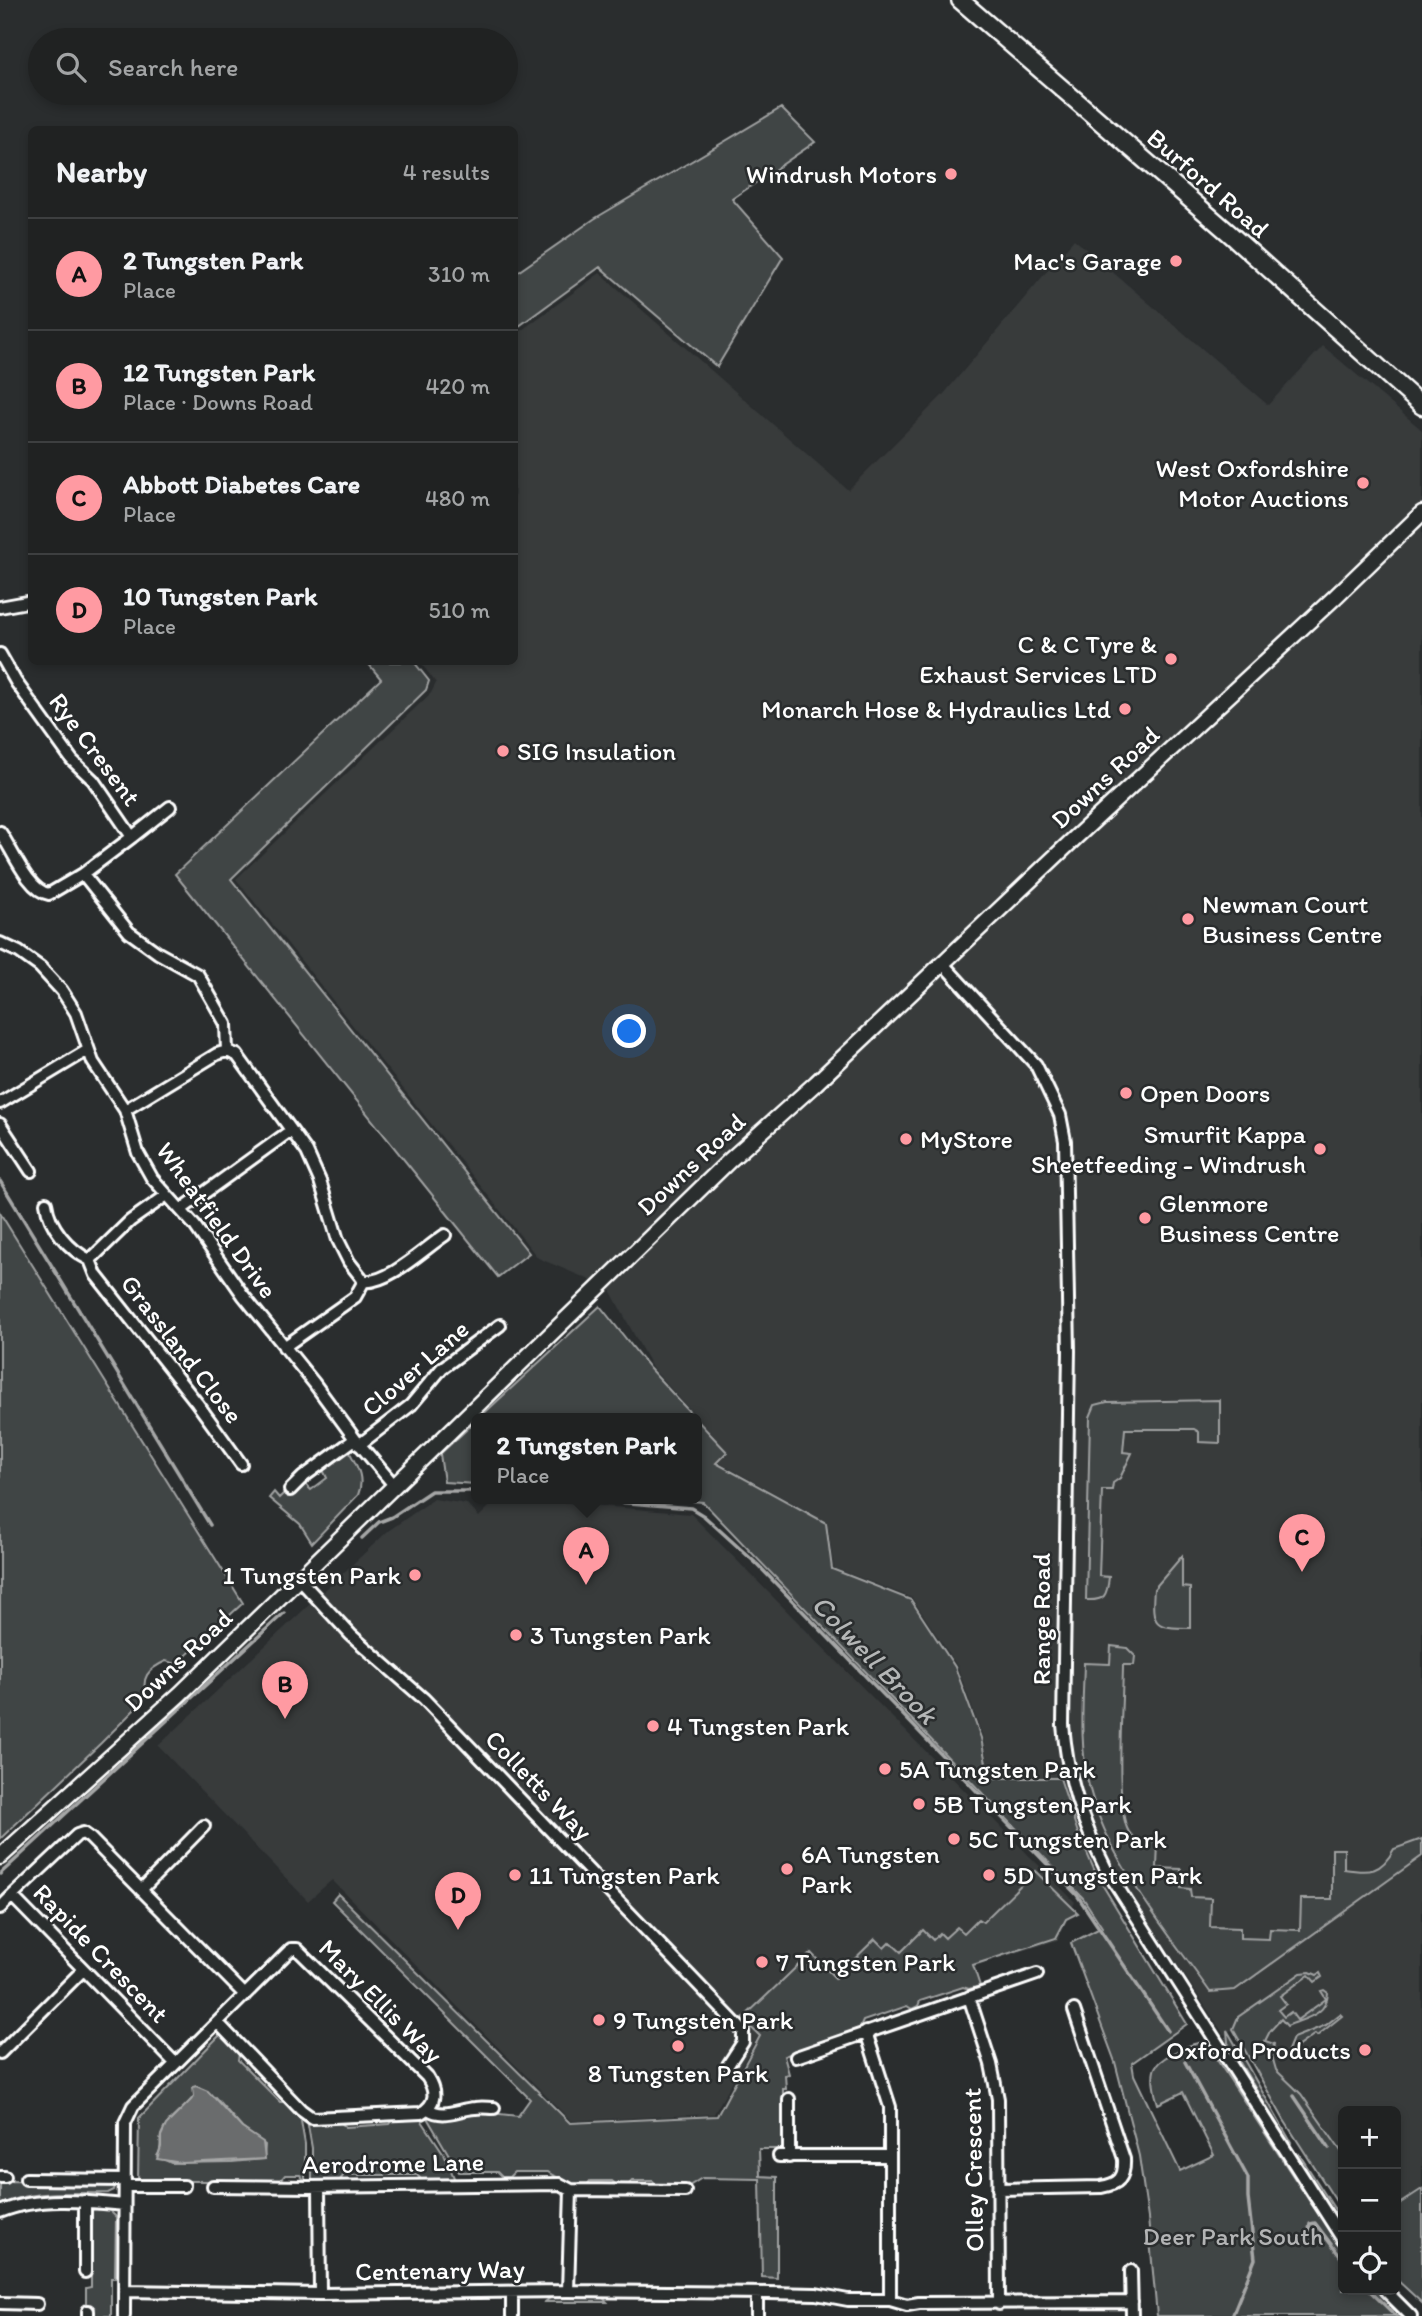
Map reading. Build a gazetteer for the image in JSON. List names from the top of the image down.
{
  "streets": {
    "main road": ["Burford Road"],
    "street": [
      "Rye Cresent",
      "Downs Road",
      "Wheatfield Drive",
      "Grassland Close",
      "Clover Lane",
      "Range Road",
      "Colletts Way",
      "Rapide Crescent",
      "Mary Ellis Way",
      "Aerodrome Lane",
      "Olley Crescent",
      "Centenary Way"
    ]
  },
  "crossings": [
    ["Downs Road", "Wheatfield Drive"],
    ["Downs Road", "Range Road"],
    ["Downs Road", "Colletts Way"],
    ["Wheatfield Drive", "Grassland Close"],
    ["Wheatfield Drive", "Clover Lane"],
    ["Rapide Crescent", "Mary Ellis Way"],
    ["Mary Ellis Way", "Centenary Way"],
    ["Olley Crescent", "Centenary Way"]
  ],
  "water": ["Colwell Brook"],
  "parks": ["Deer Park South"],
  "places": [
    "Windrush Motors",
    "Mac's Garage",
    "West Oxfordshire Motor Auctions",
    "C & C Tyre & Exhaust Services LTD",
    "Monarch Hose & Hydraulics Ltd",
    "SIG Insulation",
    "Newman Court Business Centre",
    "Open Doors",
    "MyStore",
    "Smurfit Kappa Sheetfeeding - Windrush",
    "Glenmore Business Centre",
    "1 Tungsten Park",
    "3 Tungsten Park",
    "4 Tungsten Park",
    "5A Tungsten Park",
    "5B Tungsten Park",
    "5C Tungsten Park",
    "6A Tungsten Park",
    "11 Tungsten Park",
    "5D Tungsten Park",
    "7 Tungsten Park",
    "9 Tungsten Park",
    "8 Tungsten Park",
    "Oxford Products"
  ],
  "page": {
    "search": "Search here",
    "heading": ["Nearby", "4 results"],
    "list": [
      {
        "mark": "A",
        "name": "2 Tungsten Park",
        "note": "Place",
        "value": "310 m"
      },
      {
        "mark": "B",
        "name": "12 Tungsten Park",
        "note": "Place · Downs Road",
        "value": "420 m"
      },
      {
        "mark": "C",
        "name": "Abbott Diabetes Care",
        "note": "Place",
        "value": "480 m"
      },
      {
        "mark": "D",
        "name": "10 Tungsten Park",
        "note": "Place",
        "value": "510 m"
      }
    ],
    "popup": ["2 Tungsten Park", "Place"],
    "pins": [
      "C",
      "A",
      "B",
      "D"
    ],
    "map_buttons": ["+", "−"]
  }
}
